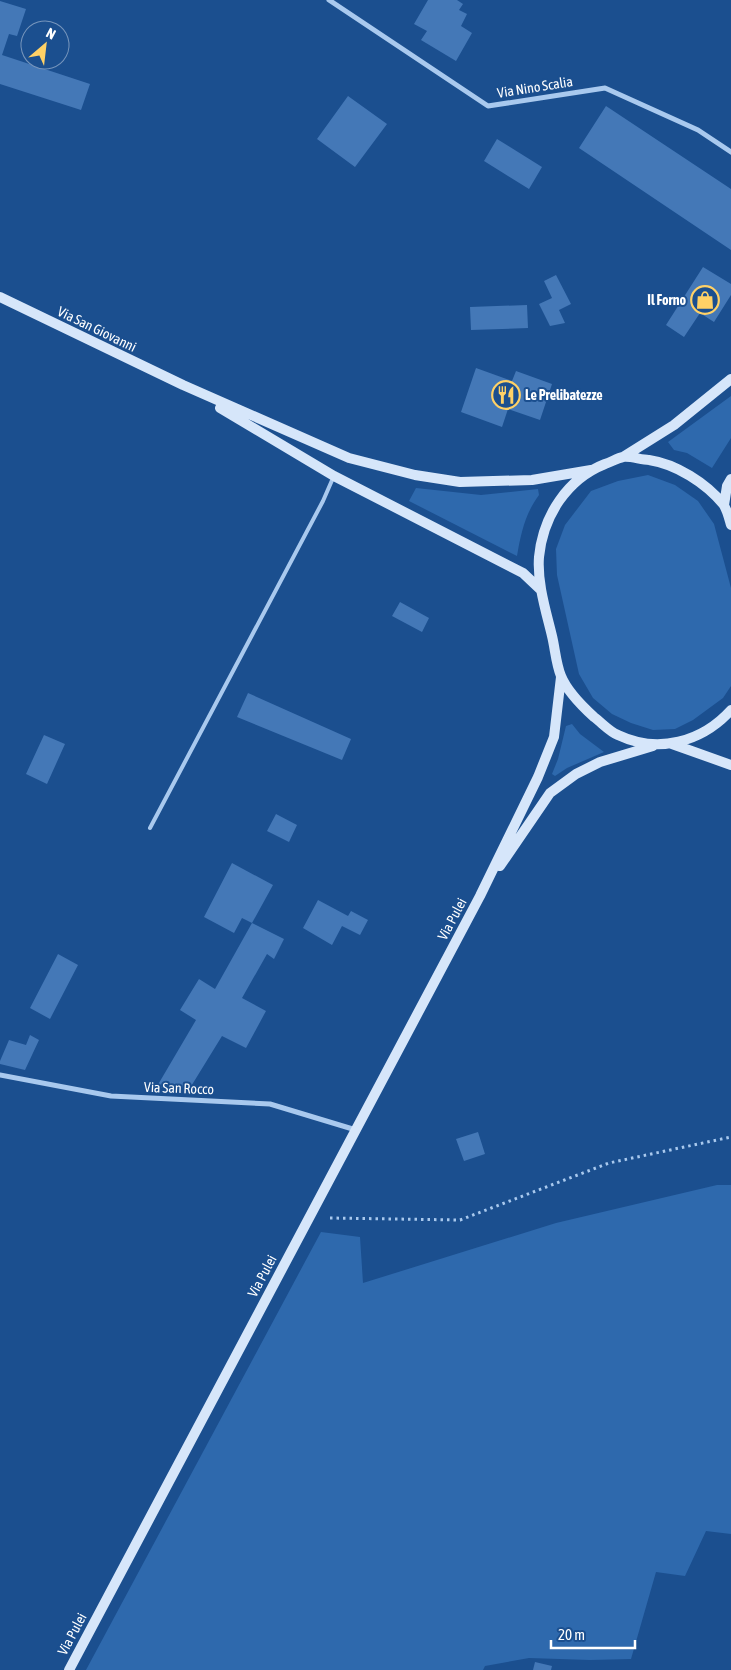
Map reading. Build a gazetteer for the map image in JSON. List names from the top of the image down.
{
  "streets": {
    "main road": ["Via San Giovanni", "Via Pulei"],
    "street": ["Via Nino Scalia", "Via San Rocco"]
  },
  "crossings": [
    ["Via Pulei", "Via San Rocco"]
  ],
  "places": {
    "shop": ["Il Forno"],
    "restaurant": ["Le Prelibatezze"]
  },
  "scale_bar": "20 m",
  "north": "top right"
}
